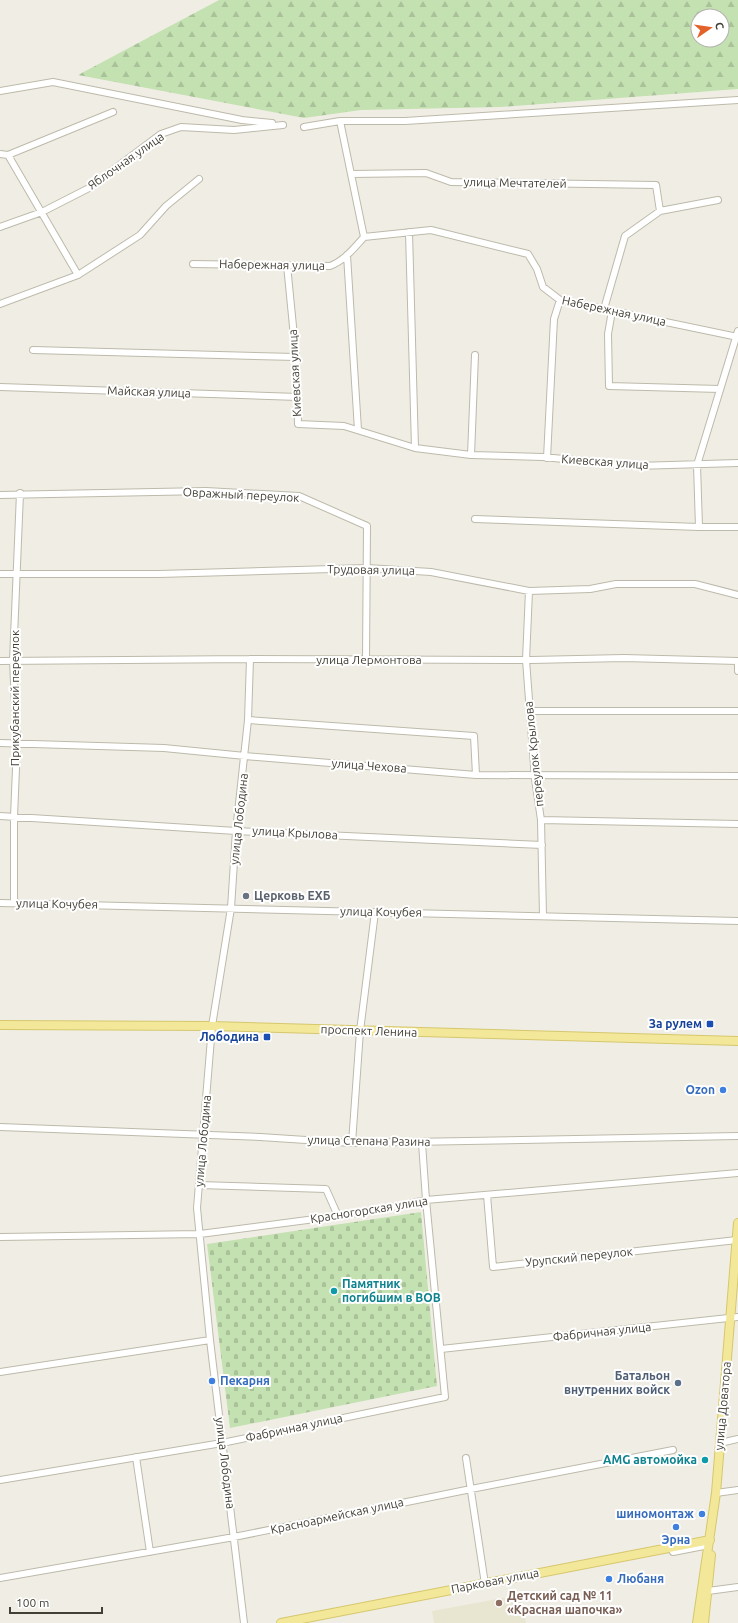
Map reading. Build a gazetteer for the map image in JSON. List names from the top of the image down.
{
  "streets": {
    "main road": ["проспект Ленина", "улица Доватора", "Парковая улица"],
    "street": [
      "Яблочная улица",
      "улица Мечтателей",
      "Набережная улица",
      "Киевская улица",
      "Майская улица",
      "Овражный переулок",
      "Трудовая улица",
      "улица Лермонтова",
      "Прикубанский переулок",
      "переулок Крылова",
      "улица Чехова",
      "улица Лободина",
      "улица Крылова",
      "улица Кочубея",
      "улица Степана Разина",
      "Красногорская улица",
      "Урупский переулок",
      "Фабричная улица",
      "Красноармейская улица"
    ]
  },
  "crossings": [
    ["Набережная улица", "Киевская улица"],
    ["Киевская улица", "Майская улица"],
    ["Овражный переулок", "Трудовая улица"],
    ["Овражный переулок", "улица Лермонтова"],
    ["Овражный переулок", "Прикубанский переулок"],
    ["Трудовая улица", "Прикубанский переулок"],
    ["Трудовая улица", "переулок Крылова"],
    ["улица Лермонтова", "Прикубанский переулок"],
    ["улица Лермонтова", "переулок Крылова"],
    ["улица Лермонтова", "улица Лободина"],
    ["Прикубанский переулок", "улица Чехова"],
    ["Прикубанский переулок", "улица Крылова"],
    ["Прикубанский переулок", "улица Кочубея"],
    ["переулок Крылова", "улица Чехова"],
    ["переулок Крылова", "улица Крылова"],
    ["переулок Крылова", "улица Кочубея"],
    ["улица Чехова", "улица Лободина"],
    ["улица Лободина", "улица Крылова"],
    ["улица Лободина", "улица Кочубея"],
    ["улица Лободина", "проспект Ленина"],
    ["улица Лободина", "улица Степана Разина"],
    ["улица Лободина", "Красногорская улица"],
    ["улица Лободина", "Фабричная улица"],
    ["улица Лободина", "Красноармейская улица"],
    ["Красногорская улица", "Урупский переулок"],
    ["Урупский переулок", "улица Доватора"],
    ["Фабричная улица", "улица Доватора"],
    ["улица Доватора", "Парковая улица"]
  ],
  "places": {
    "other": [
      "Церковь ЕХБ",
      "Ozon",
      "Памятник погибшим в ВОВ",
      "Пекарня",
      "Батальон внутренних войск",
      "AMG автомойка",
      "шиномонтаж",
      "Эрна",
      "Любаня",
      "Детский сад № 11 «Красная шапочка»"
    ],
    "transit": ["За рулем", "Лободина"]
  },
  "scale_bar": "100 m",
  "north": "right"
}
